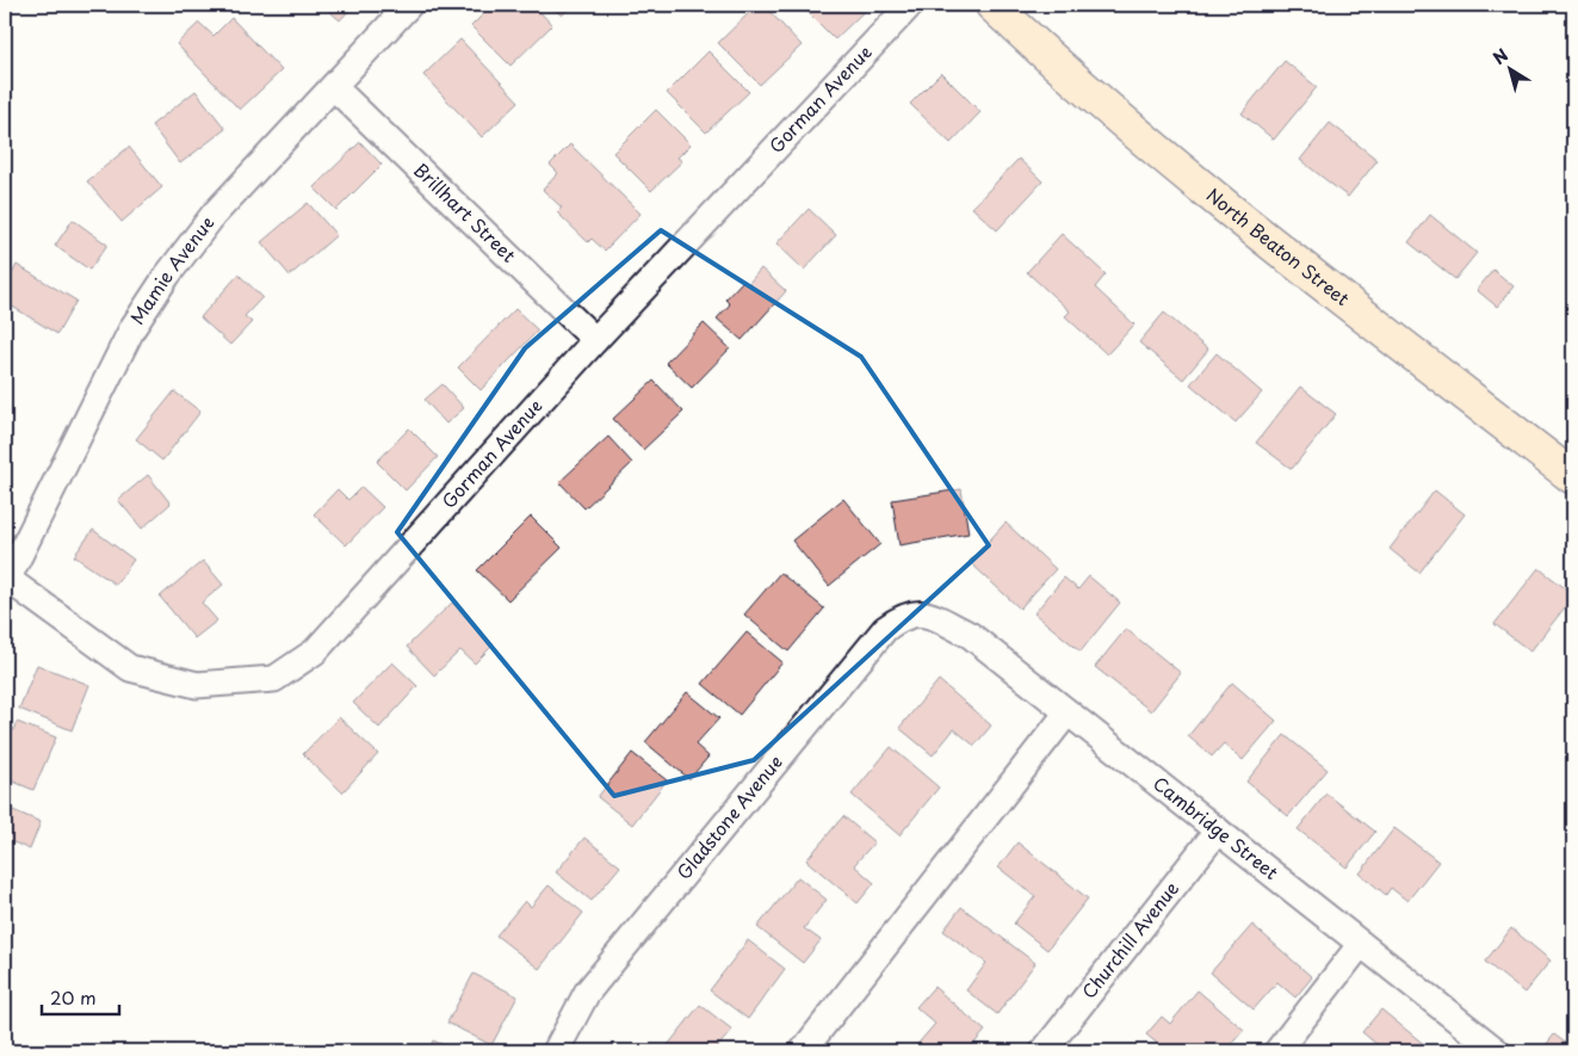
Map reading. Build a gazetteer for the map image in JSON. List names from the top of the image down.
{
  "streets": {
    "main road": ["North Beaton Street"],
    "street": [
      "Gorman Avenue",
      "Brillhart Street",
      "Mamie Avenue",
      "Gladstone Avenue",
      "Cambridge Street",
      "Churchill Avenue"
    ]
  },
  "crossings": [
    ["Gorman Avenue", "Brillhart Street"],
    ["Gorman Avenue", "Mamie Avenue"],
    ["Brillhart Street", "Mamie Avenue"],
    ["Gladstone Avenue", "Cambridge Street"],
    ["Cambridge Street", "Churchill Avenue"]
  ],
  "scale_bar": "20 m",
  "north": "top left"
}
